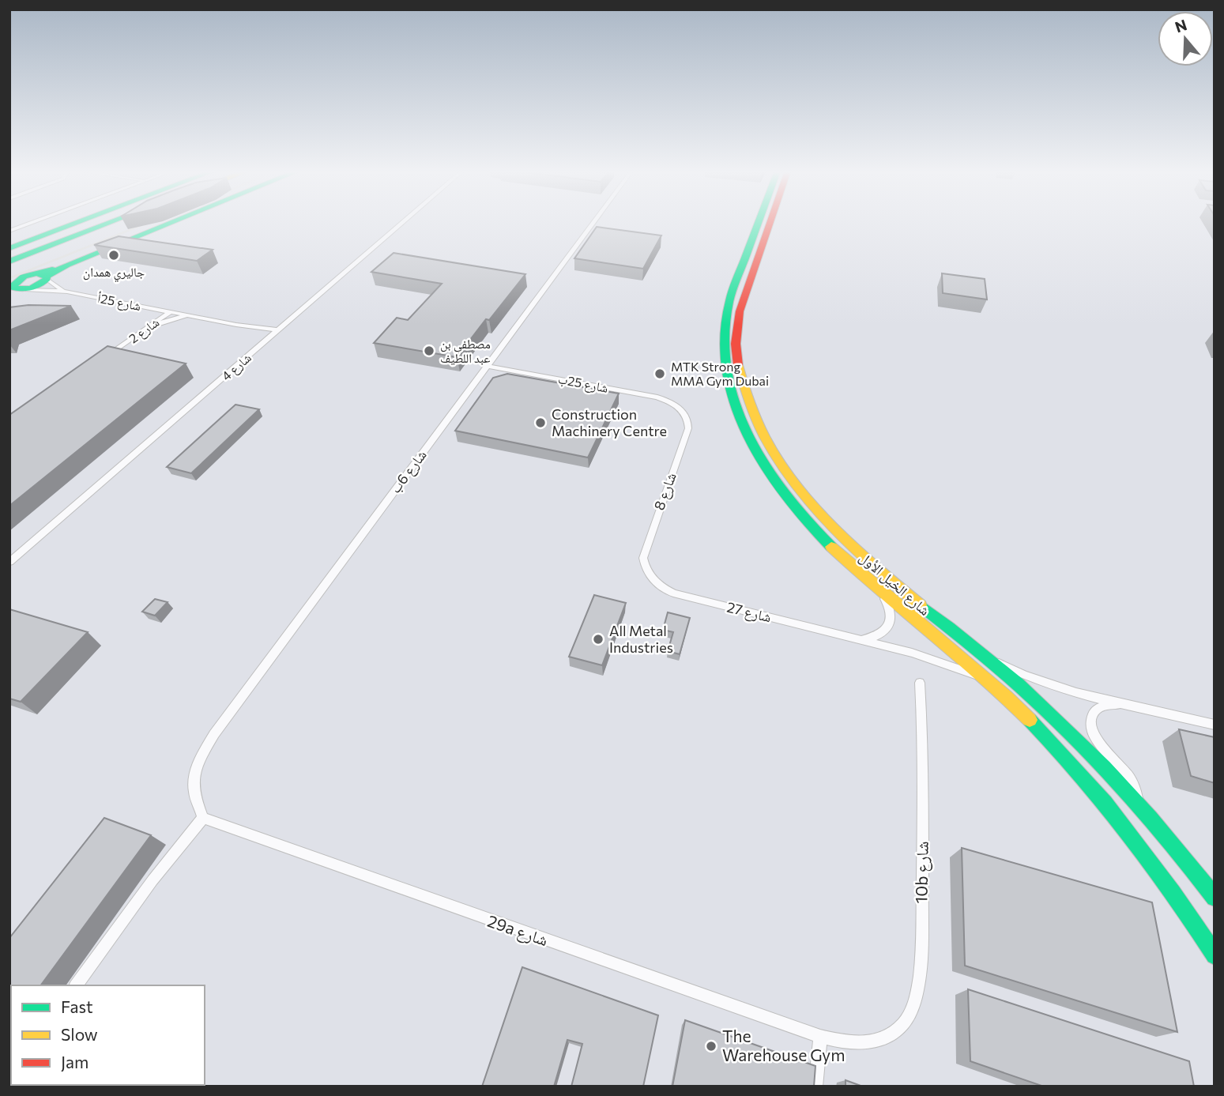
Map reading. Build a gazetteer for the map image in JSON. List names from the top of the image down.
{
  "streets": {
    "main road": ["شارع الخيل الأول"],
    "street": [
      "شارع 25أ",
      "شارع 2",
      "شارع 4",
      "شارع 25ب",
      "شارع 6ب",
      "شارع 8",
      "شارع 27",
      "10b شارع",
      "29a شارع"
    ]
  },
  "crossings": [
    ["شارع 25أ", "شارع 2"],
    ["شارع 25أ", "شارع 4"],
    ["شارع 25ب", "شارع 6ب"],
    ["شارع 25ب", "شارع 8"],
    ["شارع 6ب", "29a شارع"],
    ["شارع 8", "شارع 27"],
    ["شارع الخيل الأول", "شارع 27"],
    ["10b شارع", "29a شارع"]
  ],
  "places": [
    "جاليري همدان",
    "مصطفي بن عبد اللطيف",
    "MTK Strong MMA Gym Dubai",
    "Construction Machinery Centre",
    "All Metal Industries",
    "The Warehouse Gym"
  ],
  "legend": ["Fast", "Slow", "Jam"],
  "north": "top"
}
